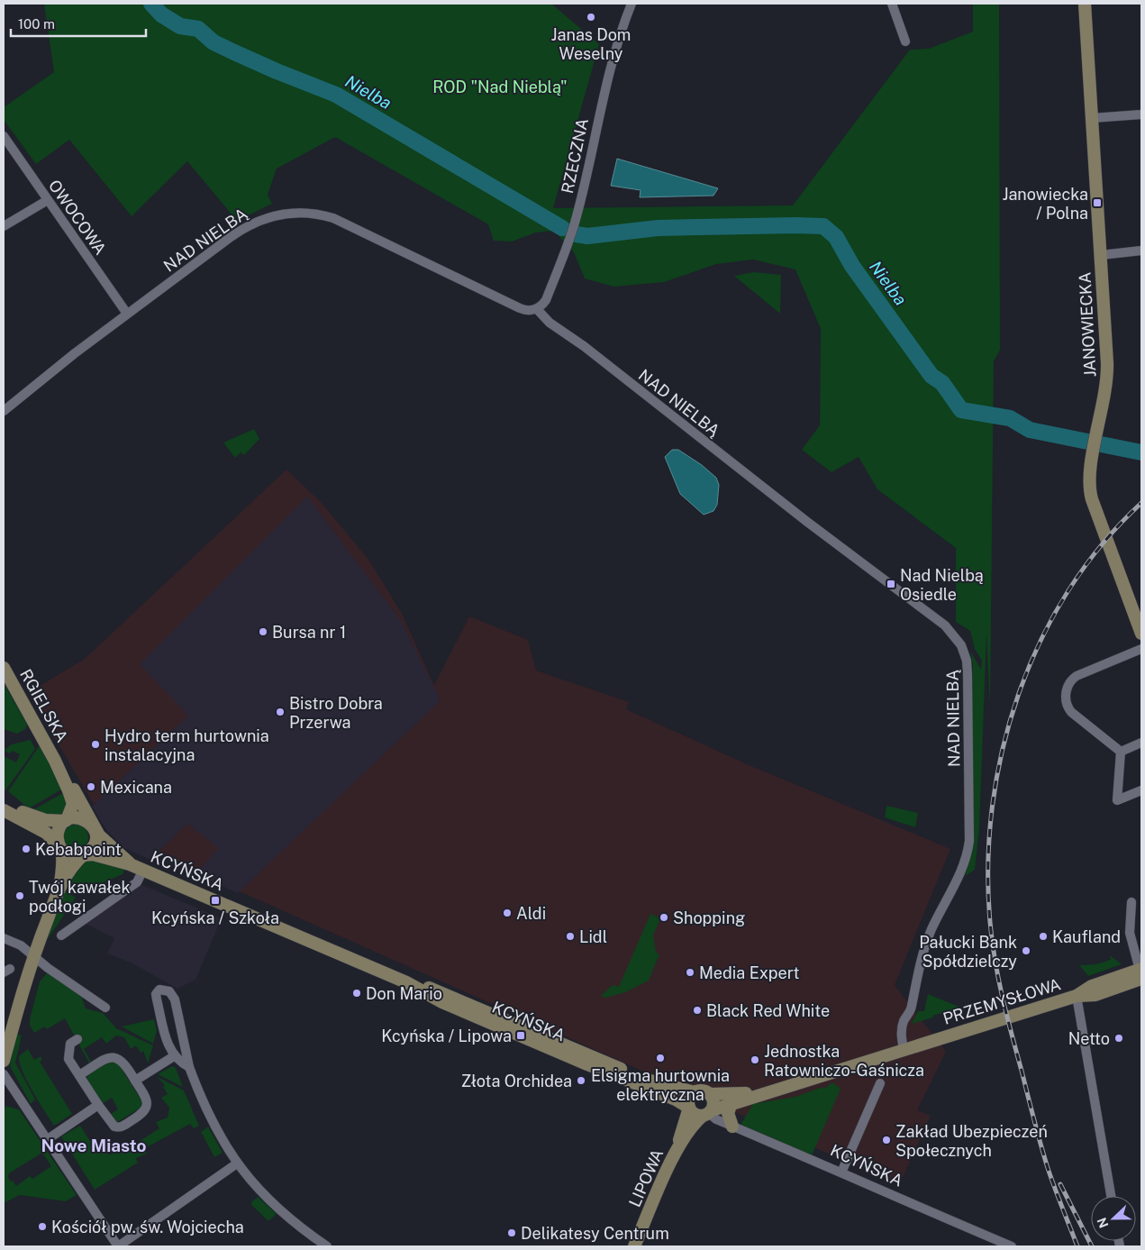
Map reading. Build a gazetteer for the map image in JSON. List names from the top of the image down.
{
  "streets": {
    "street": [
      "RZECZNA",
      "OWOCOWA",
      "NAD NIELBĄ",
      "JANOWIECKA",
      "RGIELSKA",
      "KCYŃSKA",
      "PRZEMYSŁOWA",
      "LIPOWA"
    ]
  },
  "crossings": [
    ["RZECZNA", "NAD NIELBĄ"],
    ["OWOCOWA", "NAD NIELBĄ"],
    ["NAD NIELBĄ", "PRZEMYSŁOWA"],
    ["RGIELSKA", "KCYŃSKA"],
    ["KCYŃSKA", "PRZEMYSŁOWA"],
    ["KCYŃSKA", "LIPOWA"],
    ["PRZEMYSŁOWA", "LIPOWA"]
  ],
  "districts": ["Nowe Miasto"],
  "water": ["Nielba"],
  "parks": ["ROD \"Nad Nieblą\""],
  "places": {
    "other": [
      "Janas Dom Weselny",
      "Bursa nr 1",
      "Bistro Dobra Przerwa",
      "Hydro term hurtownia instalacyjna",
      "Mexicana",
      "Kebabpoint",
      "Twój kawałek podłogi",
      "Aldi",
      "Shopping",
      "Lidl",
      "Kaufland",
      "Pałucki Bank Spółdzielczy",
      "Media Expert",
      "Don Mario",
      "Black Red White",
      "Netto",
      "Elsigma hurtownia elektryczna",
      "Jednostka Ratowniczo-Gaśnicza",
      "Złota Orchidea",
      "Zakład Ubezpieczeń Społecznych",
      "Kościół pw. św. Wojciecha",
      "Delikatesy Centrum"
    ],
    "transit": [
      "Janowiecka / Polna",
      "Nad Nielbą Osiedle",
      "Kcyńska / Szkoła",
      "Kcyńska / Lipowa"
    ]
  },
  "scale_bar": "100 m",
  "north": "left"
}
